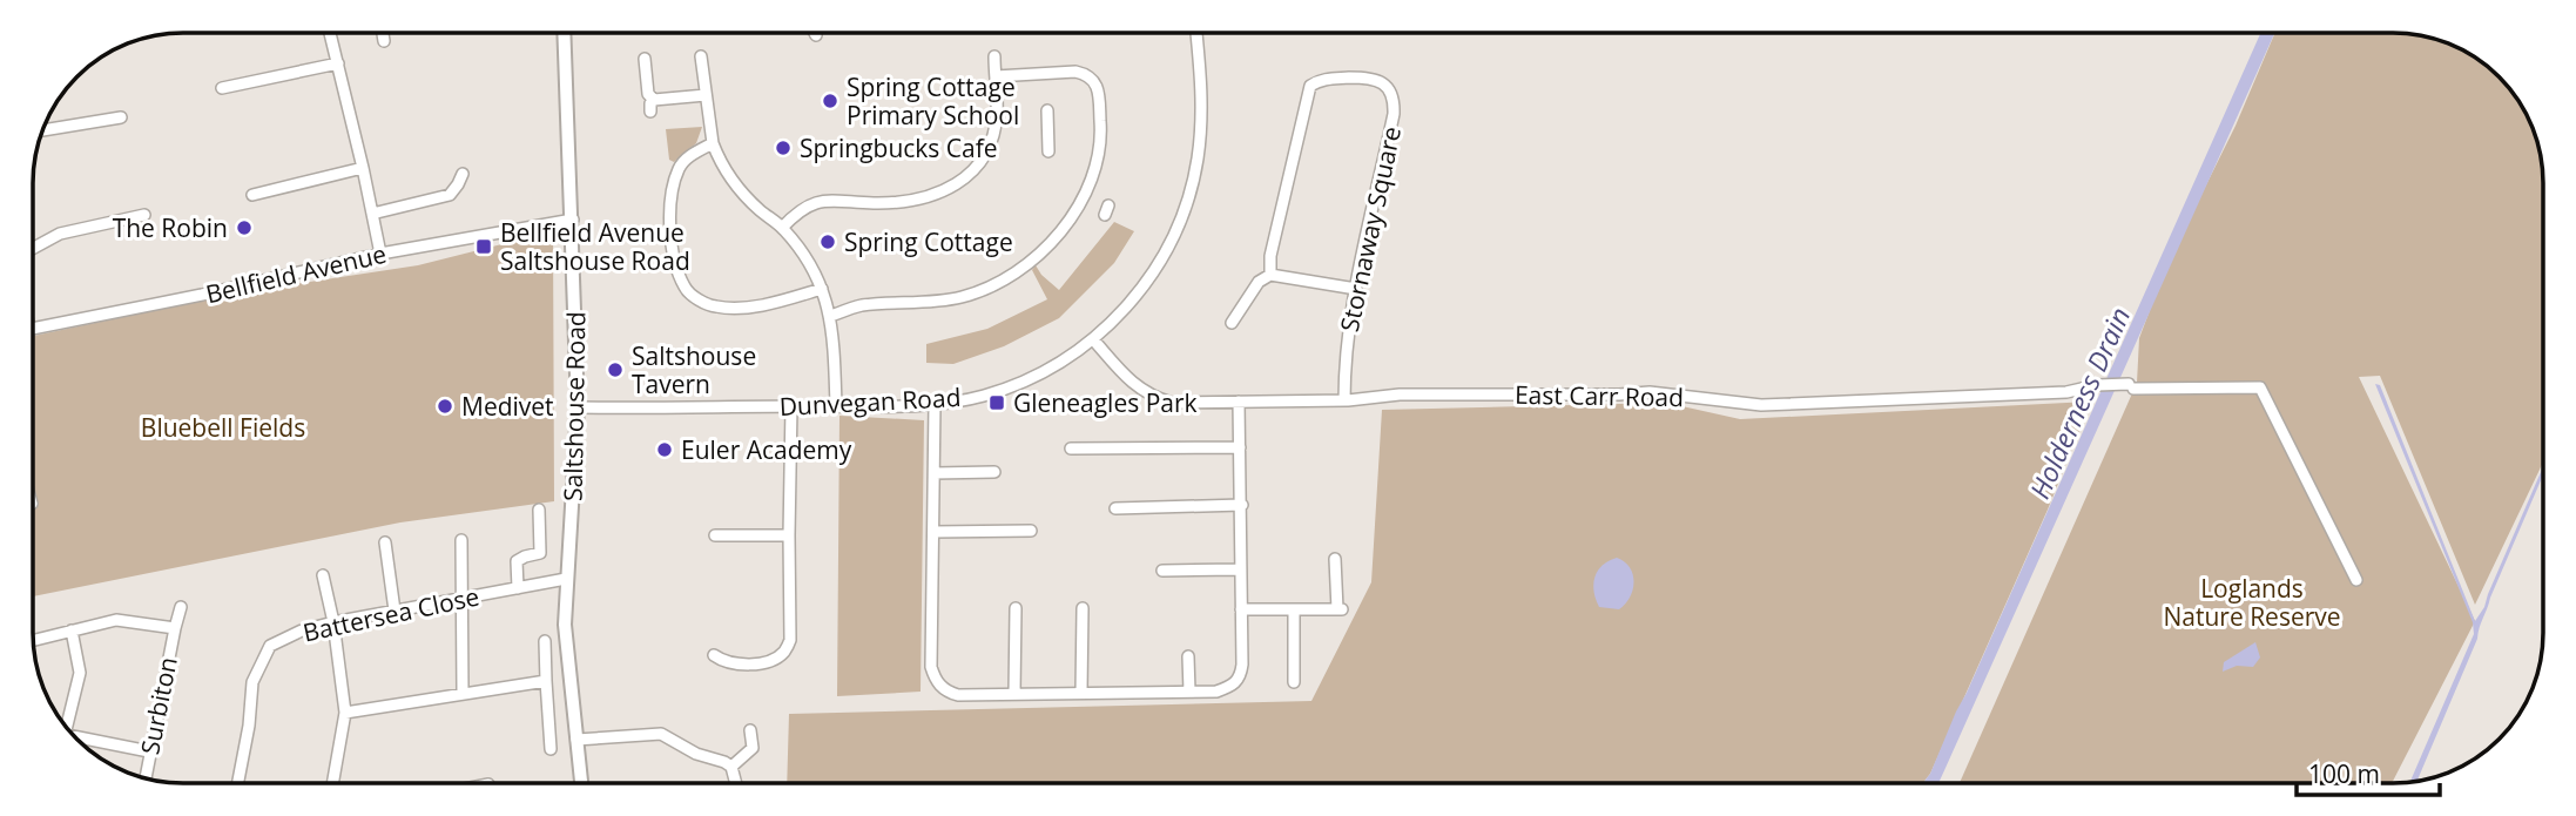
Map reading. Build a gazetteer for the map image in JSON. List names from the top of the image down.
{
  "streets": {
    "main road": ["Saltshouse Road"],
    "street": [
      "Stornaway Square",
      "Bellfield Avenue",
      "East Carr Road",
      "Dunvegan Road",
      "Battersea Close",
      "Surbiton"
    ]
  },
  "crossings": [
    ["Stornaway Square", "East Carr Road"],
    ["Bellfield Avenue", "Saltshouse Road"],
    ["East Carr Road", "Dunvegan Road"],
    ["Dunvegan Road", "Saltshouse Road"],
    ["Saltshouse Road", "Battersea Close"]
  ],
  "water": ["Holderness Drain"],
  "parks": ["Bluebell Fields", "Loglands Nature Reserve"],
  "places": {
    "other": [
      "Spring Cottage Primary School",
      "Springbucks Cafe",
      "The Robin",
      "Spring Cottage",
      "Saltshouse Tavern",
      "Medivet",
      "Euler Academy"
    ],
    "transit": ["Bellfield Avenue Saltshouse Road", "Gleneagles Park"]
  },
  "scale_bar": "100 m"
}
